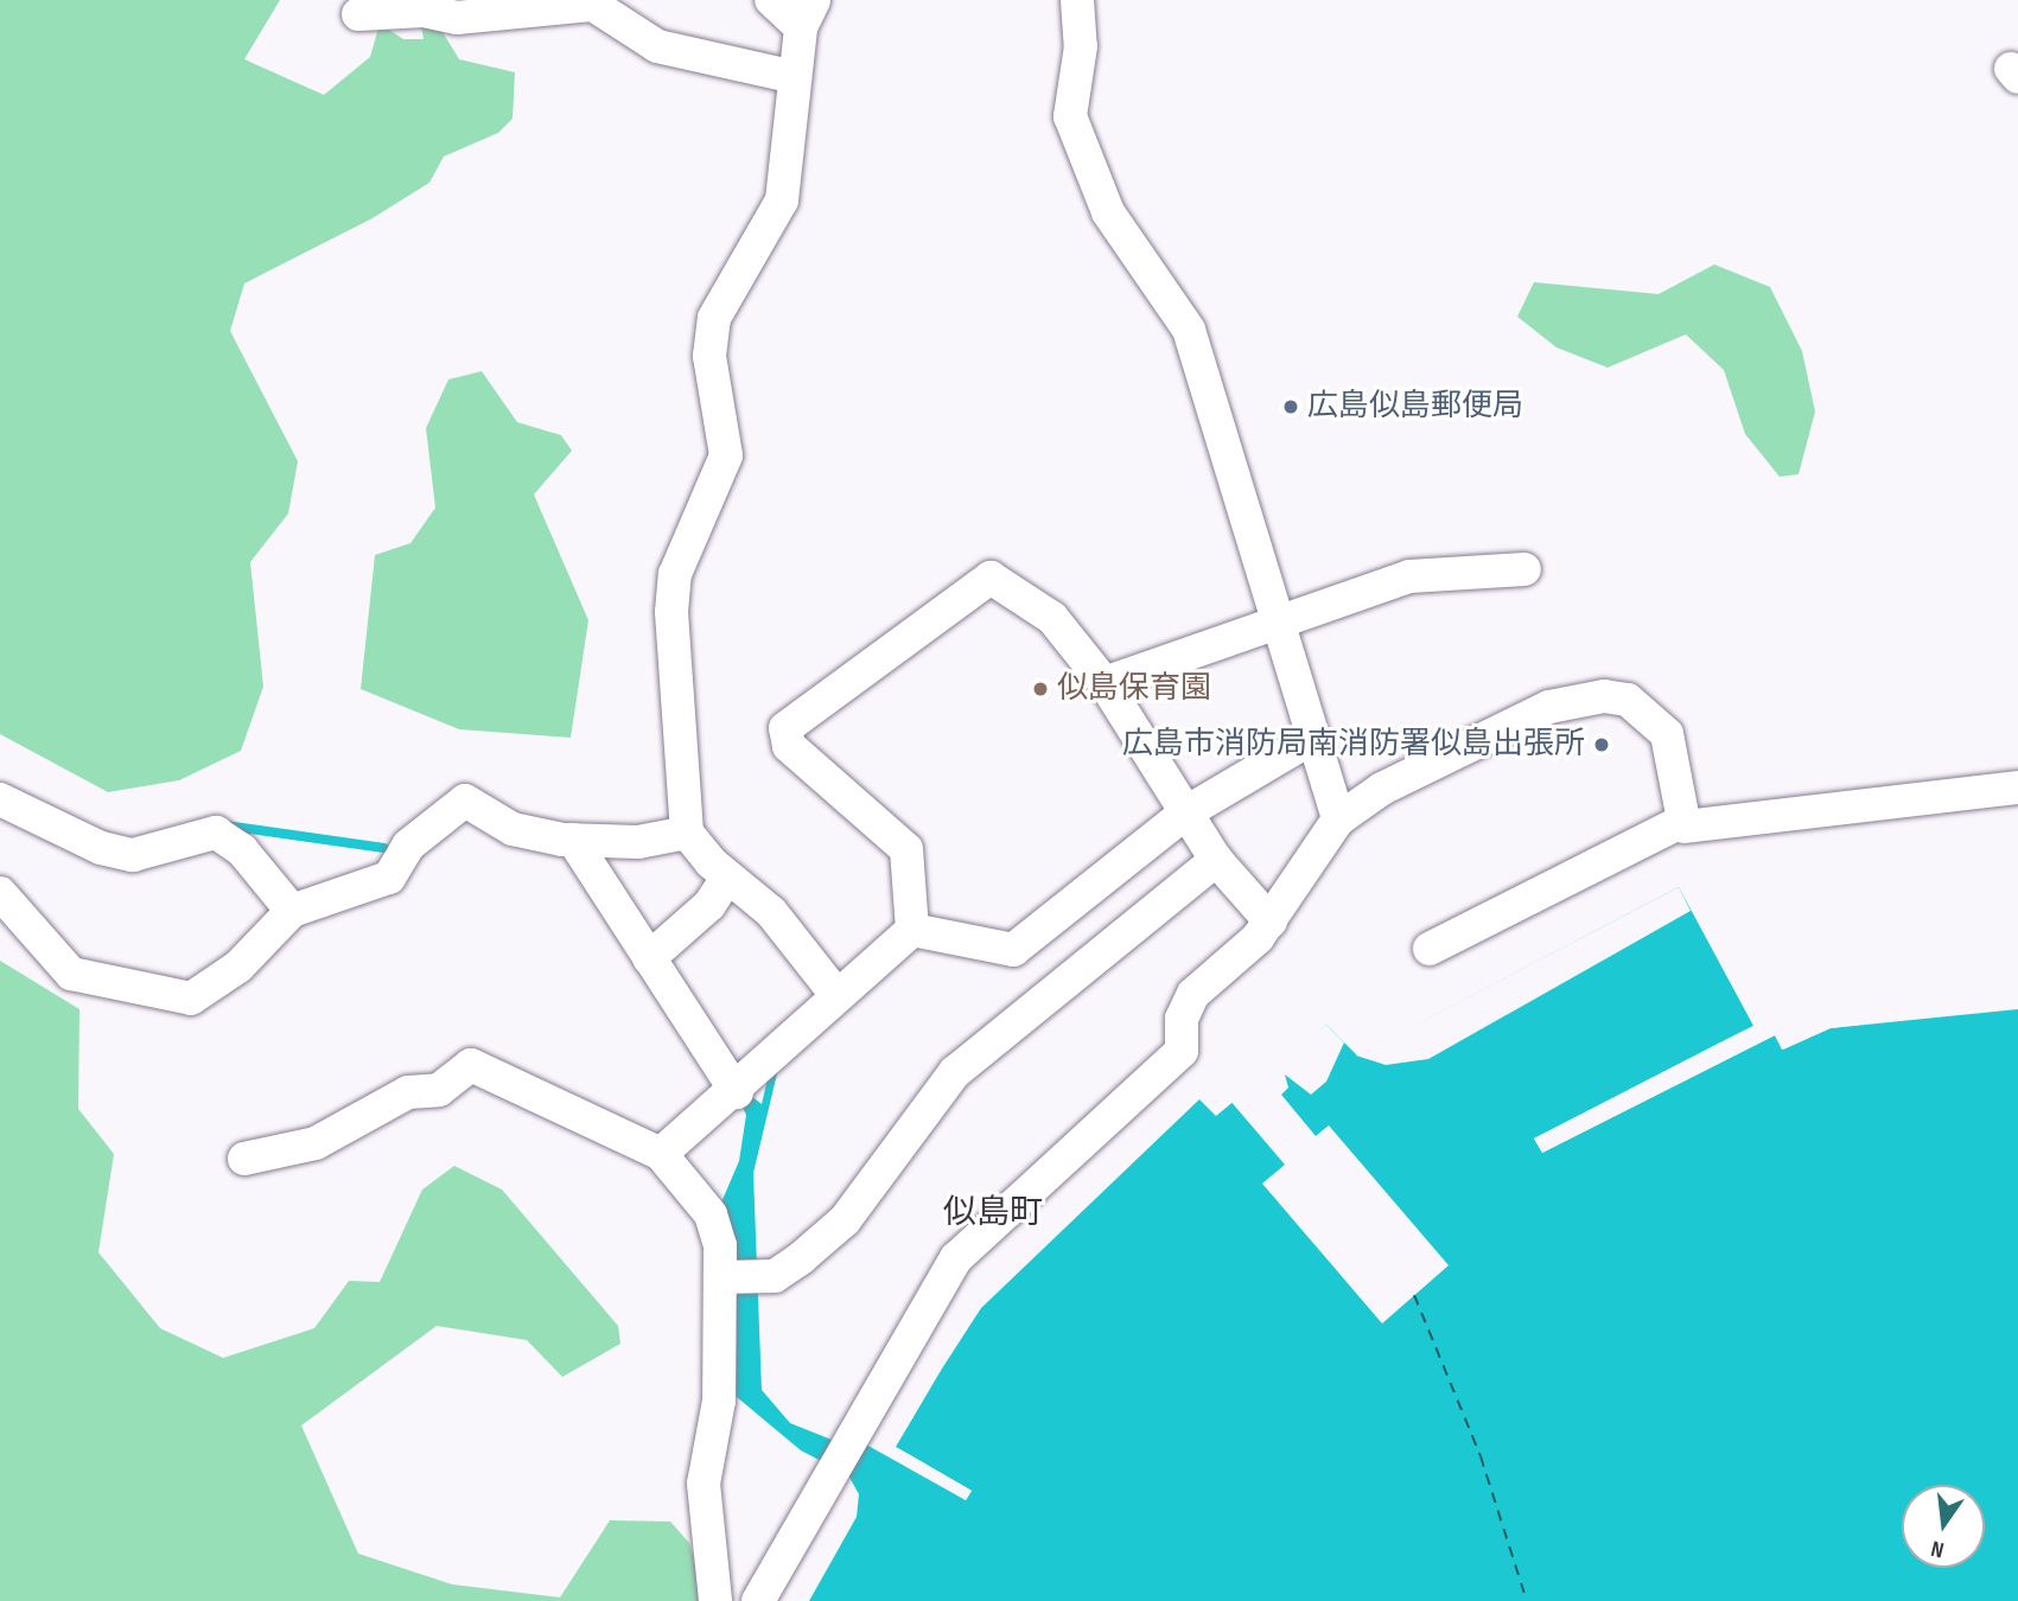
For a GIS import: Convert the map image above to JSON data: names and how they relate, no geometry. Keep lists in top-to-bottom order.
{
  "districts": ["似島町"],
  "places": ["広島似島郵便局", "似島保育園", "広島市消防局南消防署似島出張所"],
  "north": "bottom"
}
